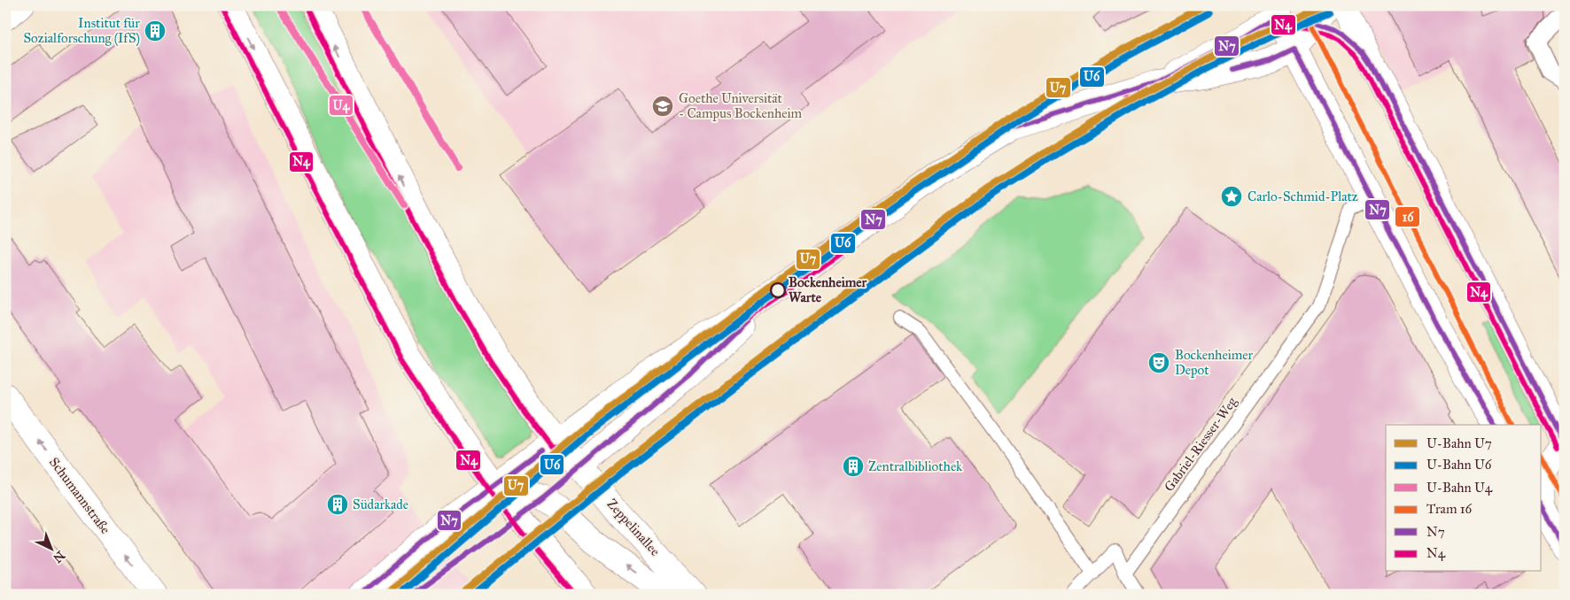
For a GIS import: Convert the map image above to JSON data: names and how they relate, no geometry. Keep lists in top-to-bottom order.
{
  "streets": {
    "street": ["Schumannstraße", "Zeppelinallee"],
    "lane": ["Gabriel-Riesser-Weg"]
  },
  "one_way": ["Schumannstraße"],
  "places": {
    "building": ["Institut für Sozialforschung (IfS)", "Zentralbibliothek", "Südarkade"],
    "school or university": ["Goethe Universität - Campus Bockenheim"],
    "place": ["Carlo-Schmid-Platz"],
    "other": ["Bockenheimer Warte"],
    "theatre": ["Bockenheimer Depot"]
  },
  "lines": [
    "metro line U7",
    "metro line U4",
    "tram line 16",
    "transit line N4",
    "metro line U6",
    "transit line N7"
  ],
  "legend": [
    "U-Bahn U7",
    "U-Bahn U6",
    "U-Bahn U4",
    "Tram 16",
    "N7",
    "N4"
  ],
  "north": "bottom right"
}
